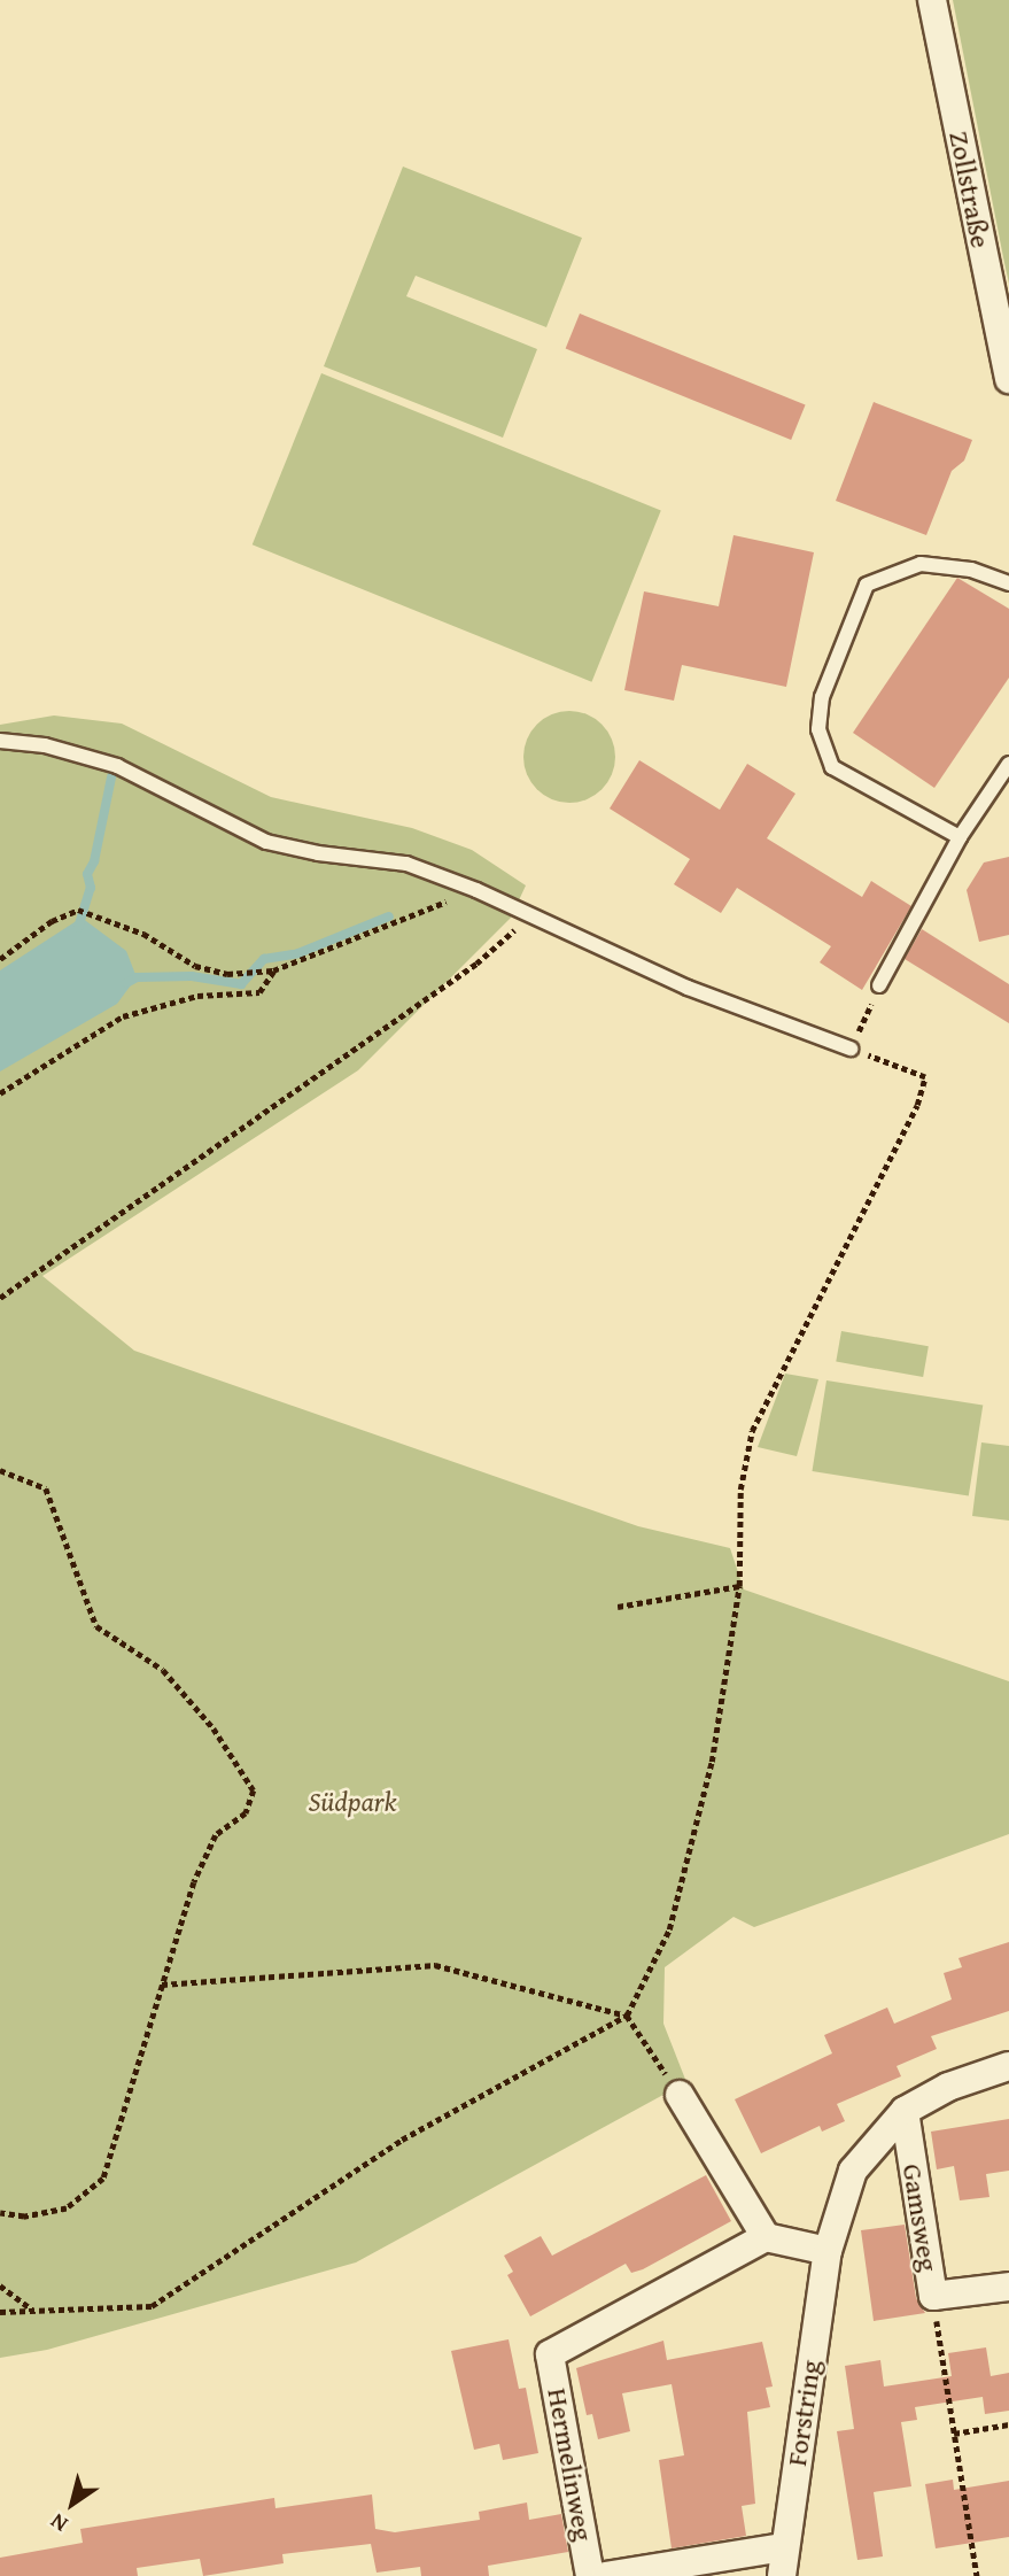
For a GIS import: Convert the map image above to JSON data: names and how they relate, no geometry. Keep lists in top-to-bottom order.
{
  "streets": {
    "street": [
      "Zollstraße",
      "Gamsweg",
      "Forstring",
      "Hermelinweg"
    ]
  },
  "crossings": [
    ["Gamsweg", "Forstring"],
    ["Forstring", "Hermelinweg"]
  ],
  "parks": ["Südpark"],
  "north": "bottom left"
}
